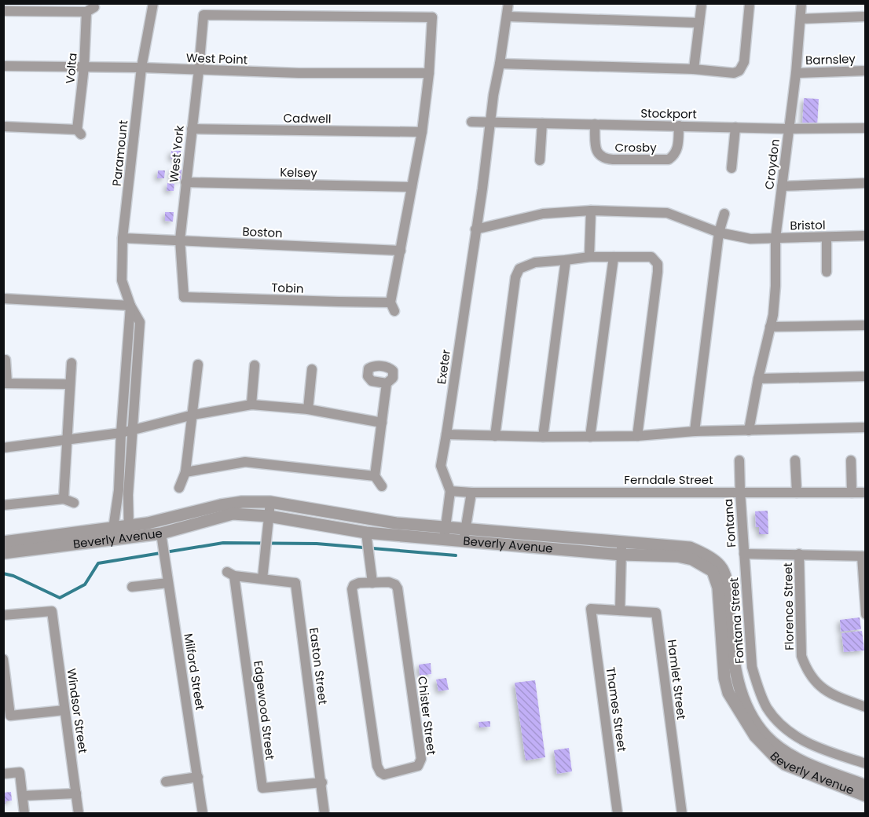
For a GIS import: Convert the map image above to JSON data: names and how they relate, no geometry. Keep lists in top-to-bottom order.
{
  "streets": {
    "street": [
      "West Point",
      "Barnsley",
      "Volta",
      "Stockport",
      "Cadwell",
      "Crosby",
      "Paramount",
      "West York",
      "Croydon",
      "Kelsey",
      "Bristol",
      "Boston",
      "Tobin",
      "Exeter",
      "Ferndale Street",
      "Fontana",
      "Beverly Avenue",
      "Florence Street",
      "Fontana Street",
      "Easton Street",
      "Milford Street",
      "Hamlet Street",
      "Thames Street",
      "Edgewood Street",
      "Windsor Street",
      "Chister Street"
    ]
  },
  "crossings": [
    ["West Point", "Volta"],
    ["West Point", "Paramount"],
    ["West Point", "West York"],
    ["Barnsley", "Croydon"],
    ["Stockport", "Crosby"],
    ["Stockport", "Croydon"],
    ["Stockport", "Exeter"],
    ["Cadwell", "West York"],
    ["Paramount", "Boston"],
    ["Paramount", "Beverly Avenue"],
    ["West York", "Kelsey"],
    ["West York", "Boston"],
    ["West York", "Tobin"],
    ["Croydon", "Bristol"],
    ["Bristol", "Exeter"],
    ["Boston", "Tobin"],
    ["Exeter", "Ferndale Street"],
    ["Ferndale Street", "Fontana"],
    ["Fontana", "Fontana Street"],
    ["Beverly Avenue", "Milford Street"],
    ["Easton Street", "Edgewood Street"],
    ["Hamlet Street", "Thames Street"]
  ]
}
